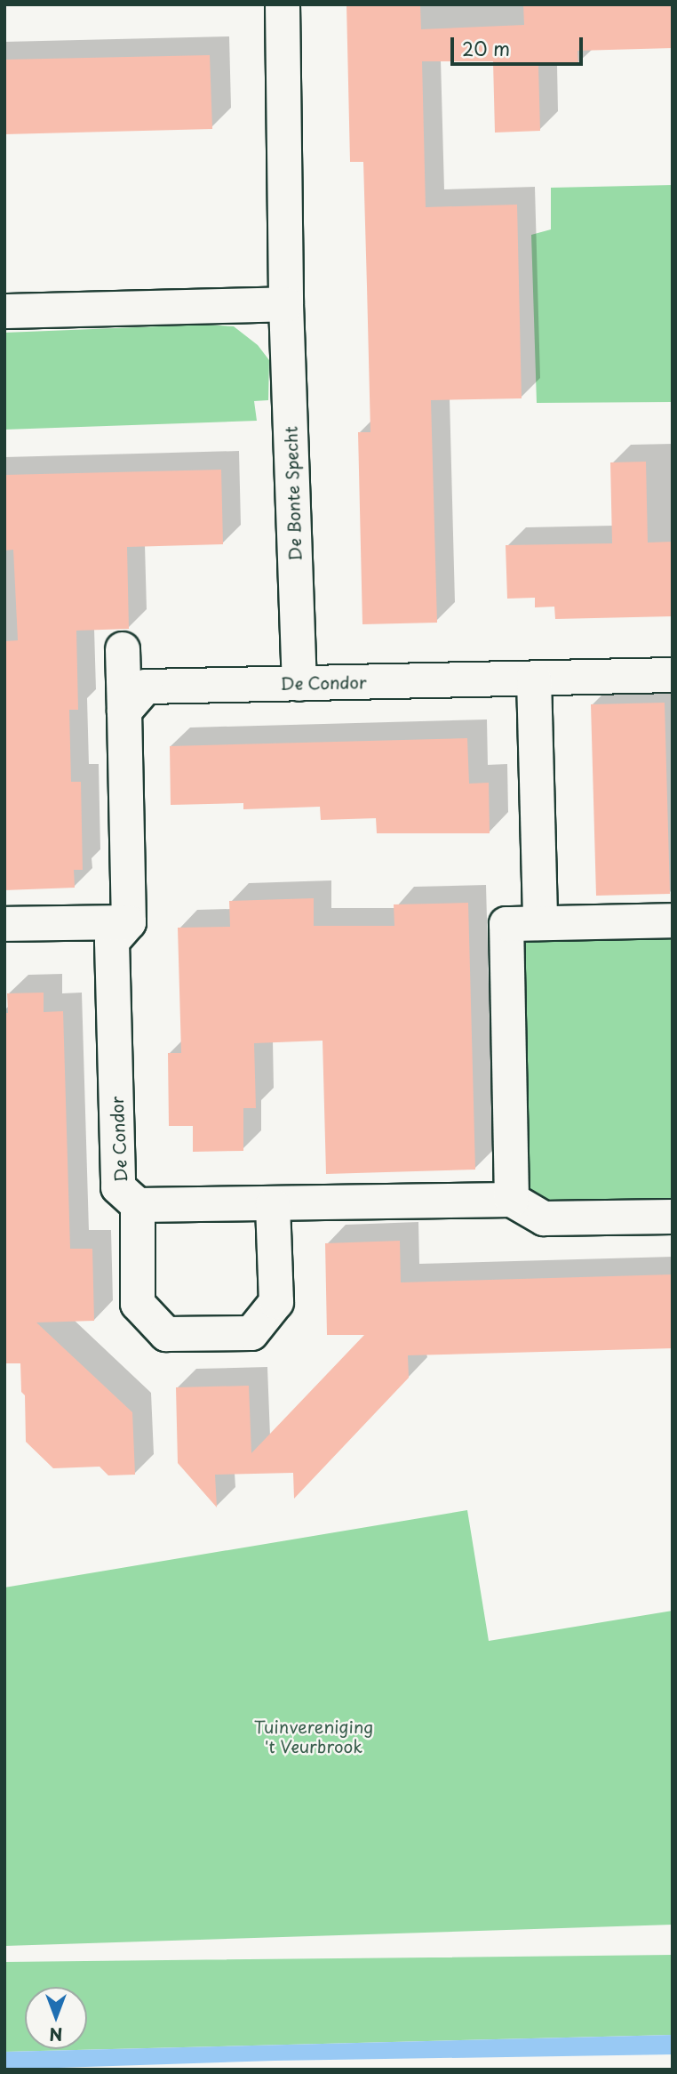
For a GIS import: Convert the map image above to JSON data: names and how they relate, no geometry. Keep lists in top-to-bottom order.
{
  "streets": {
    "street": ["De Bonte Specht", "De Condor"]
  },
  "crossings": [
    ["De Bonte Specht", "De Condor"]
  ],
  "parks": ["Tuinvereniging 't Veurbrook"],
  "scale_bar": "20 m",
  "north": "bottom"
}
